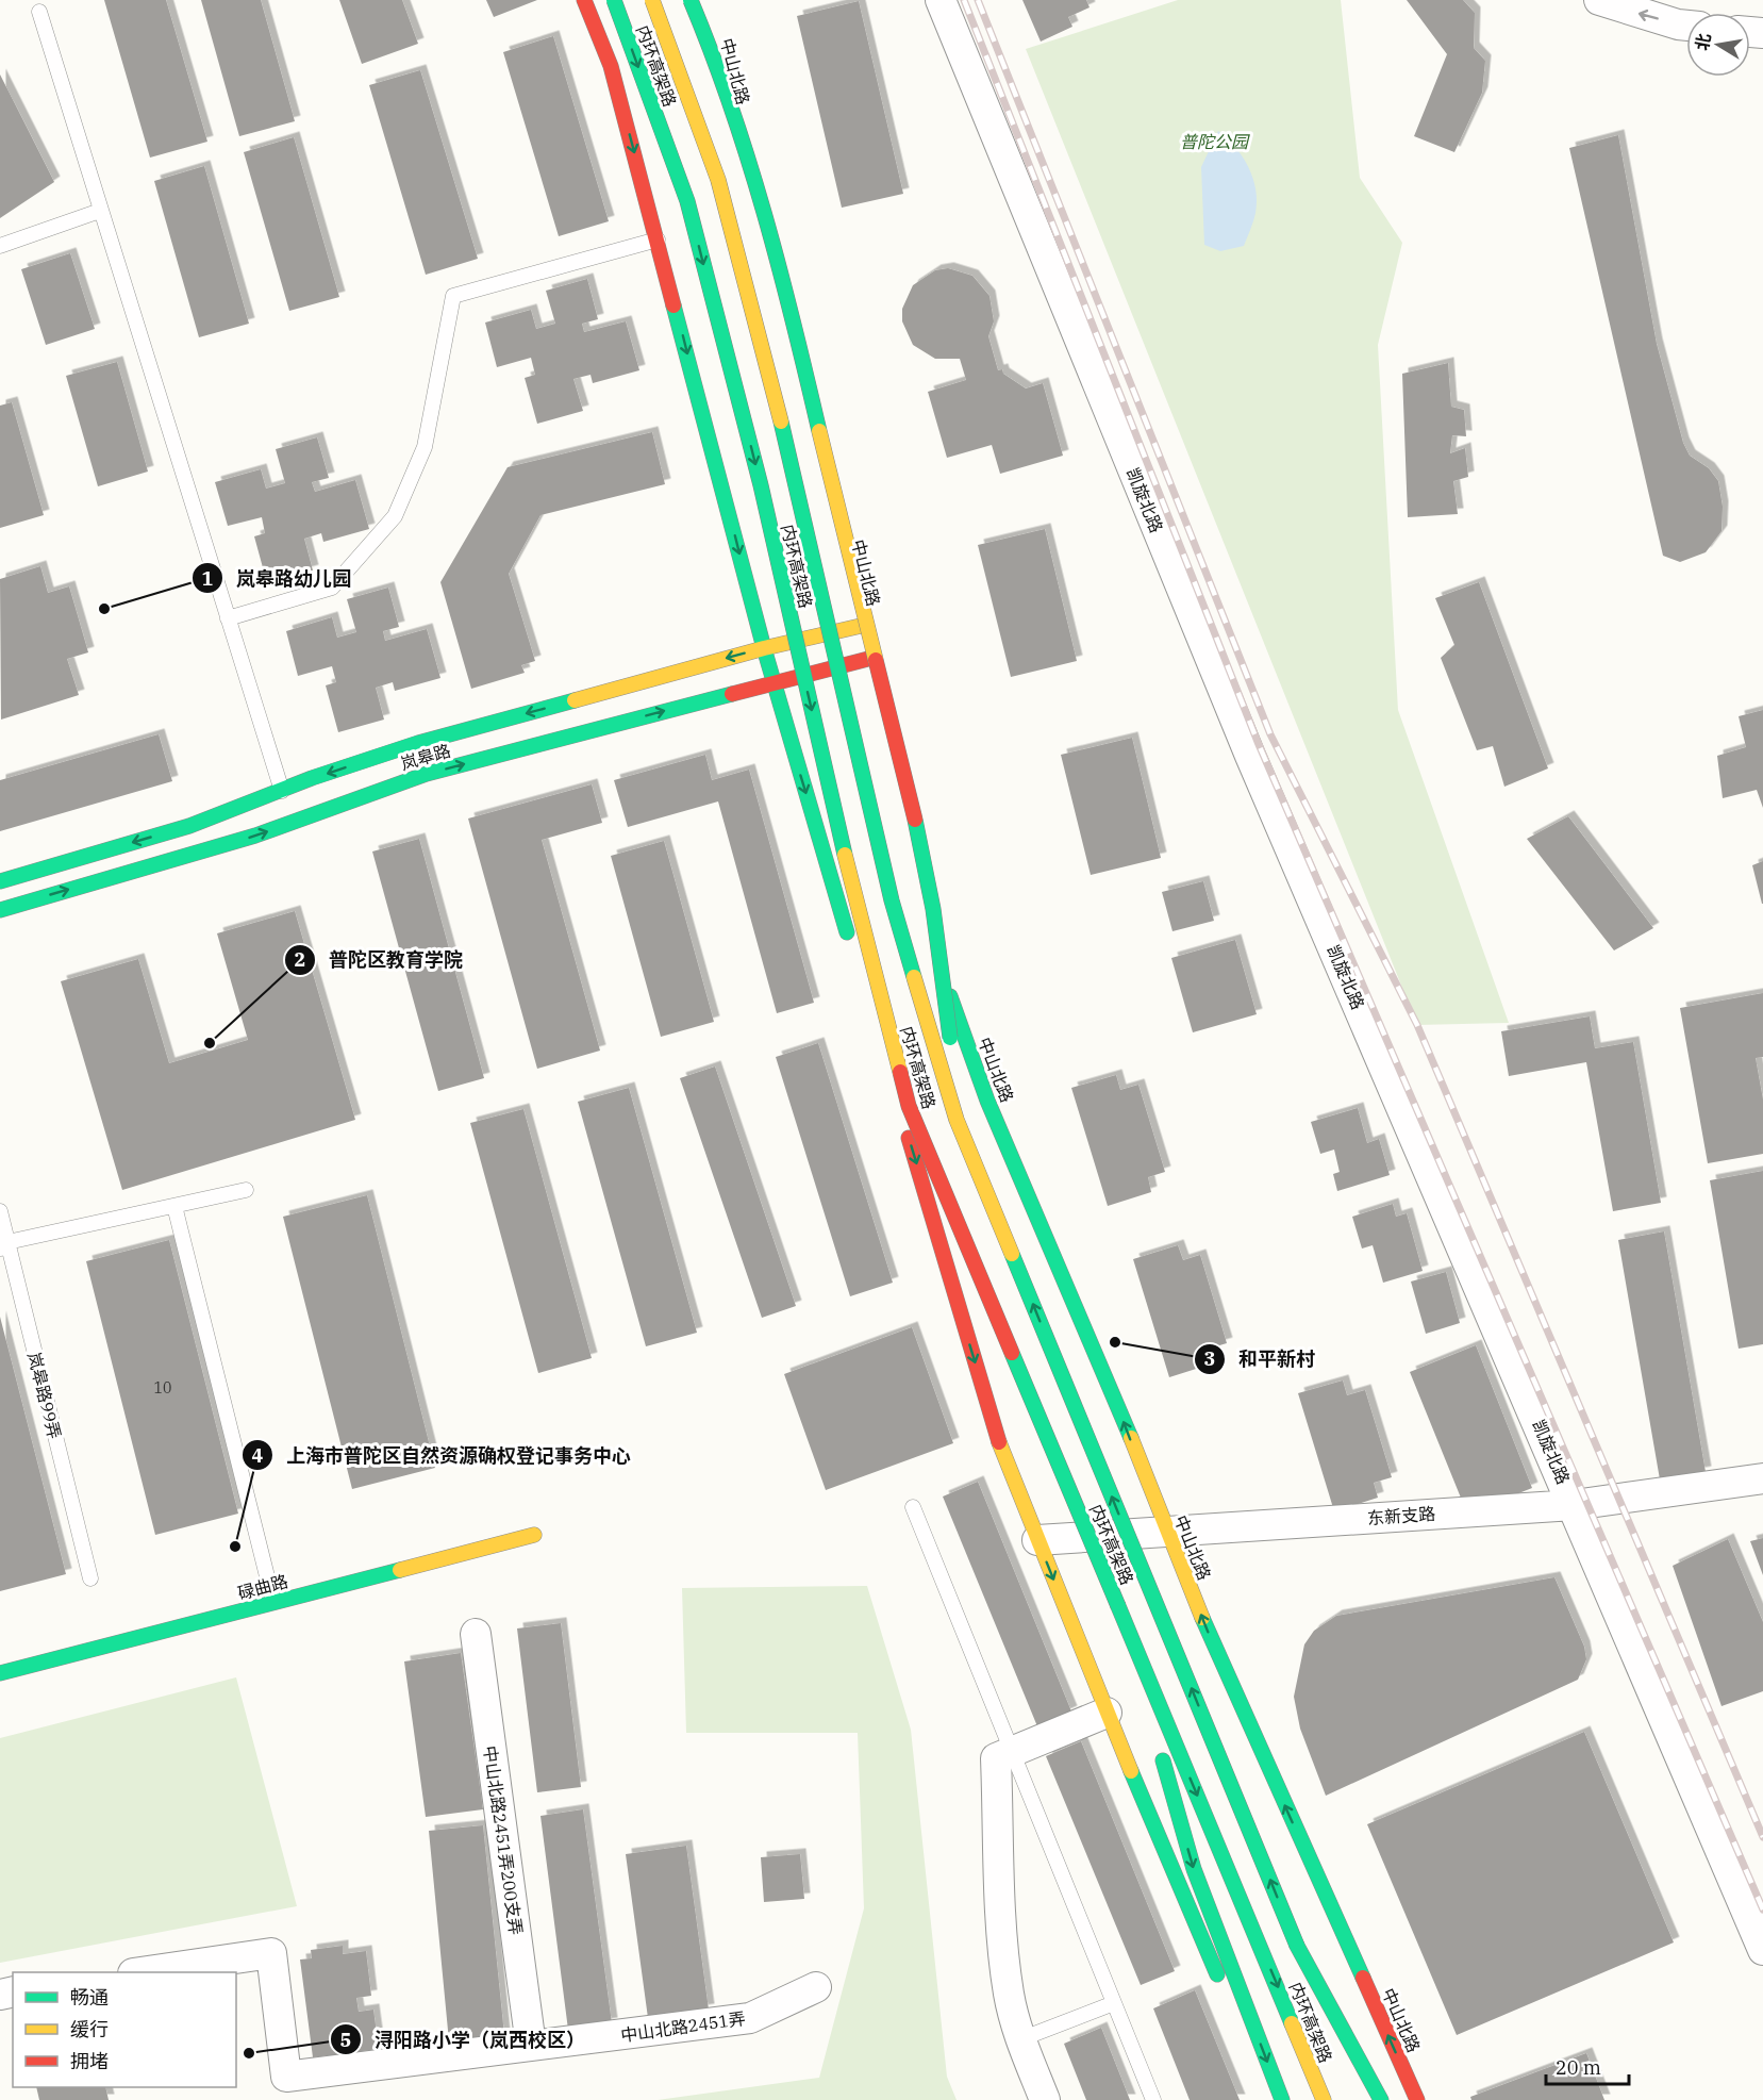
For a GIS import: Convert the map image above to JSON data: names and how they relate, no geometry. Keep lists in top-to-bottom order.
{
  "streets": {
    "main road": [
      "内环高架路",
      "中山北路",
      "岚皋路",
      "碌曲路"
    ],
    "street": [
      "凯旋北路",
      "东新支路",
      "中山北路2451弄200支弄",
      "中山北路2451弄"
    ],
    "lane": ["岚皋路99弄"]
  },
  "crossings": [
    ["中山北路", "岚皋路"],
    ["中山北路", "东新支路"],
    ["凯旋北路", "东新支路"],
    ["中山北路2451弄200支弄", "中山北路2451弄"]
  ],
  "parks": ["普陀公园"],
  "places": [
    "岚皋路幼儿园",
    "普陀区教育学院",
    "和平新村",
    "上海市普陀区自然资源确权登记事务中心",
    "浔阳路小学（岚西校区）"
  ],
  "house_numbers": ["10"],
  "legend": ["畅通", "缓行", "拥堵"],
  "scale_bar": "20 m",
  "north": "left"
}
